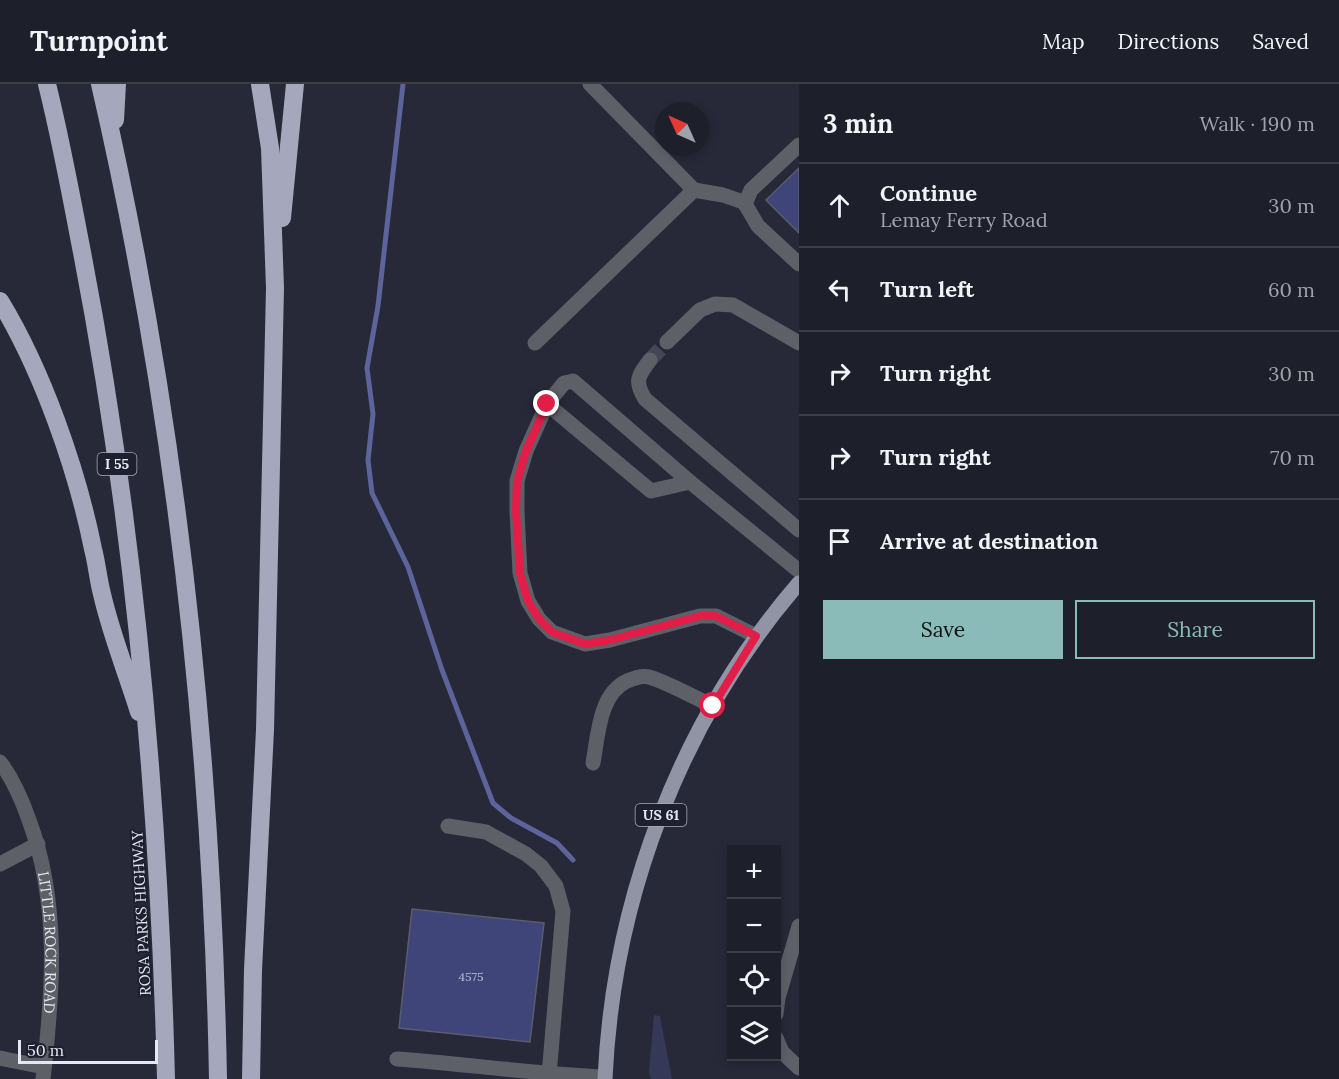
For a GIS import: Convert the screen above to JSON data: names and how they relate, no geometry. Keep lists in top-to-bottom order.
{
  "streets": {
    "highway": ["I 55", "ROSA PARKS HIGHWAY"],
    "main road": ["US 61"],
    "street": ["LITTLE ROCK ROAD"]
  },
  "crossings": [
    ["I 55", "ROSA PARKS HIGHWAY"]
  ],
  "house_numbers": ["4575"],
  "scale_bar": "50 m",
  "north": "top left",
  "page": {
    "header": "Turnpoint",
    "nav": ["Map", "Directions", "Saved"],
    "heading": ["3 min", "Walk · 190 m"],
    "list": [
      ["Continue", "Lemay Ferry Road", "30 m"],
      ["Turn left", "60 m"],
      ["Turn right", "30 m"],
      ["Turn right", "70 m"],
      "Arrive at destination"
    ],
    "buttons": ["Save", "Share"],
    "map_buttons": ["+", "−"],
    "scale": "50 m"
  }
}
